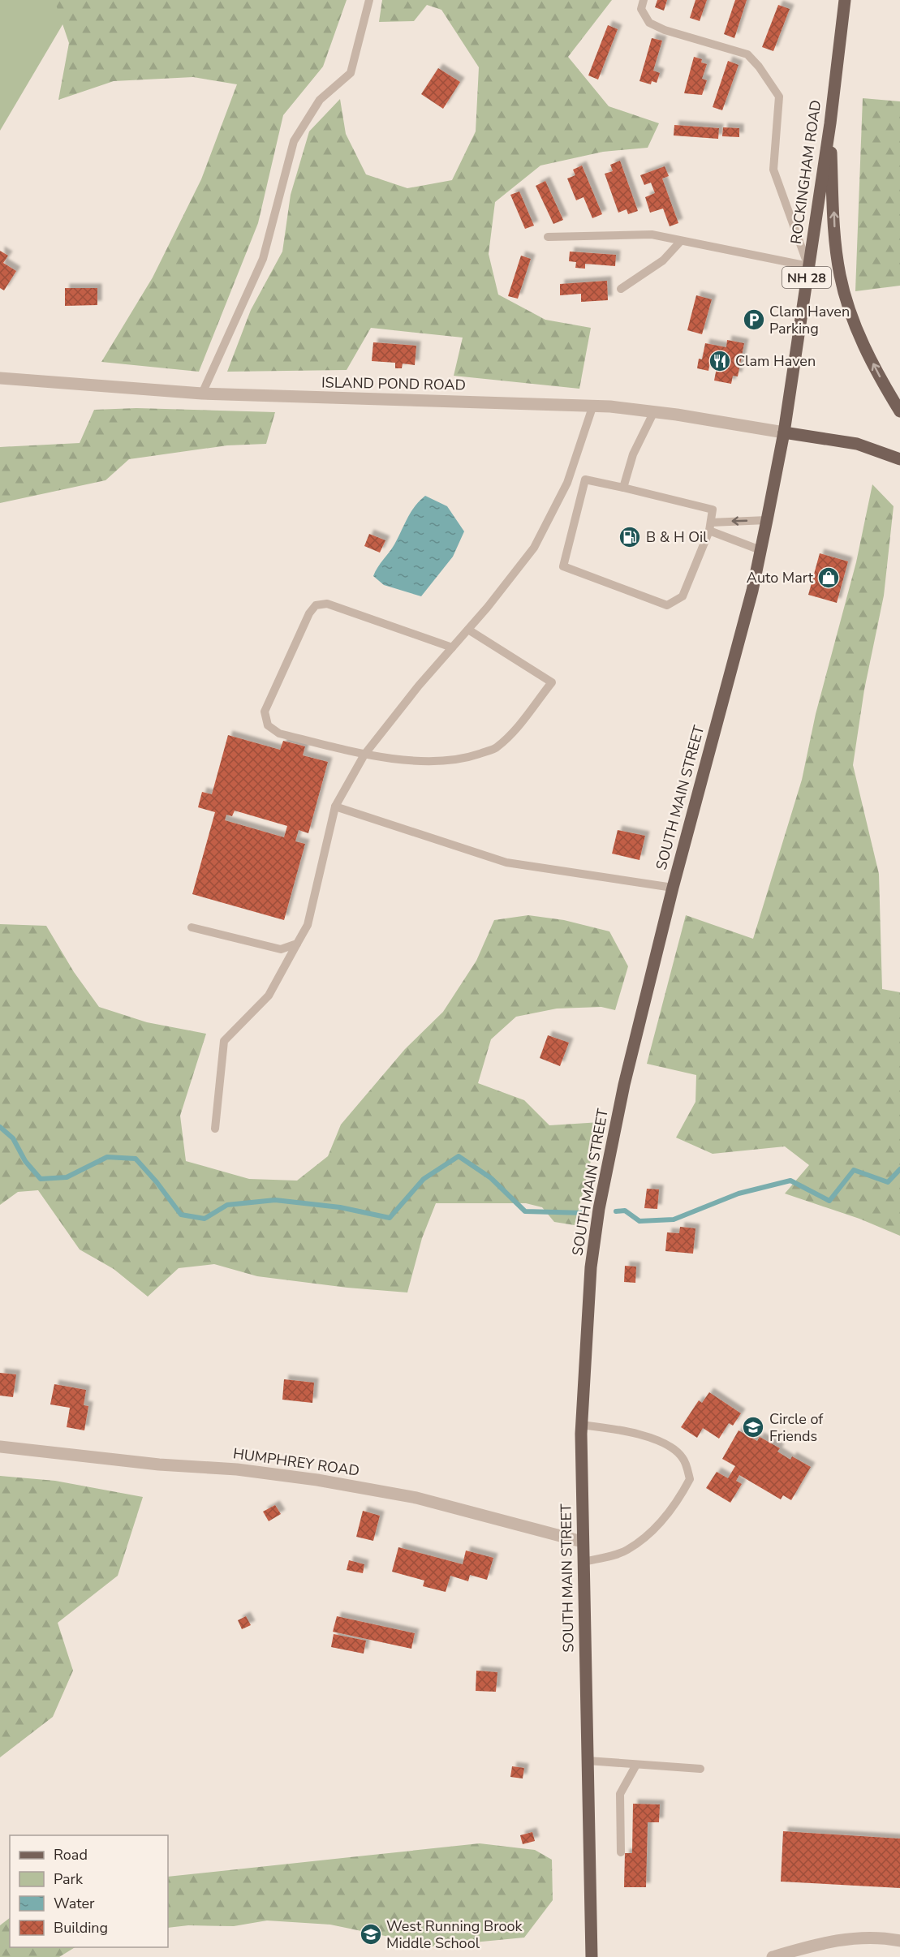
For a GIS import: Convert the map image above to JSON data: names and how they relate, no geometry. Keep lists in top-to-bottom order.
{
  "streets": {
    "main road": ["ROCKINGHAM ROAD", "NH 28", "SOUTH MAIN STREET"],
    "street": ["ISLAND POND ROAD", "HUMPHREY ROAD"]
  },
  "crossings": [
    ["ROCKINGHAM ROAD", "NH 28"],
    ["ROCKINGHAM ROAD", "ISLAND POND ROAD"],
    ["ROCKINGHAM ROAD", "SOUTH MAIN STREET"],
    ["ISLAND POND ROAD", "SOUTH MAIN STREET"],
    ["SOUTH MAIN STREET", "HUMPHREY ROAD"]
  ],
  "places": {
    "parking": ["Clam Haven Parking"],
    "restaurant": ["Clam Haven"],
    "fuel station": ["B & H Oil"],
    "shop": ["Auto Mart"],
    "school or university": ["Circle of Friends", "West Running Brook Middle School"]
  },
  "legend": [
    "Road",
    "Park",
    "Water",
    "Building"
  ]
}
